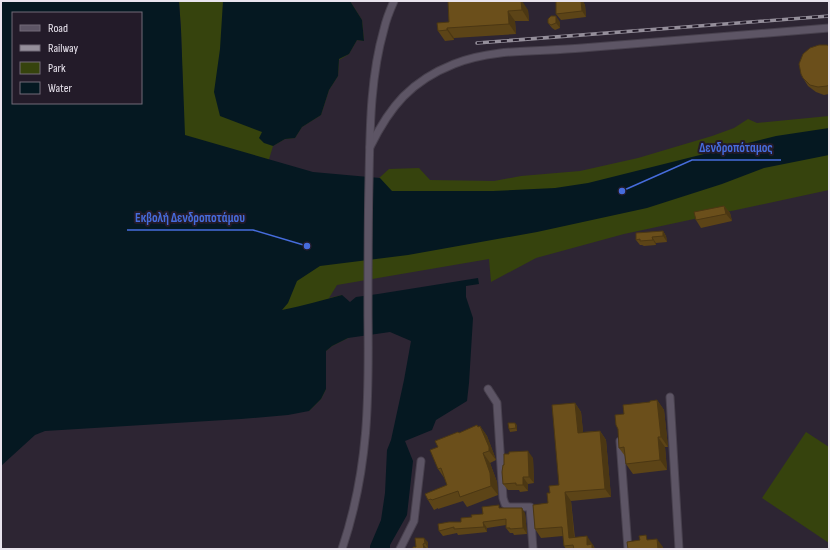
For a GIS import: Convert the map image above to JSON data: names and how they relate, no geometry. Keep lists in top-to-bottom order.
{
  "places": ["Δενδροπόταμος", "Εκβολή Δενδροποτάμου"],
  "legend": [
    "Road",
    "Railway",
    "Park",
    "Water"
  ]
}
